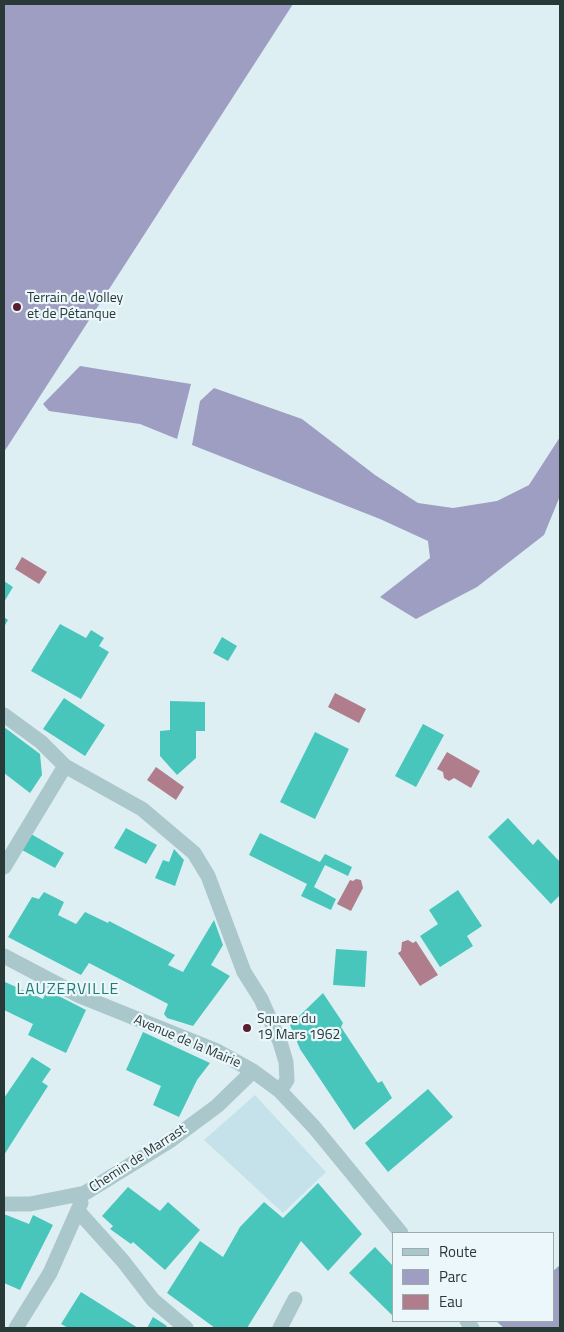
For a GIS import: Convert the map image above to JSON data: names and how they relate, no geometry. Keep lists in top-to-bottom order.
{
  "streets": {
    "street": ["Avenue de la Mairie", "Chemin de Marrast"]
  },
  "crossings": [
    ["Avenue de la Mairie", "Chemin de Marrast"]
  ],
  "districts": ["LAUZERVILLE"],
  "places": ["Terrain de Volley et de Pétanque", "Square du 19 Mars 1962"],
  "legend": ["Route", "Parc", "Eau"]
}
